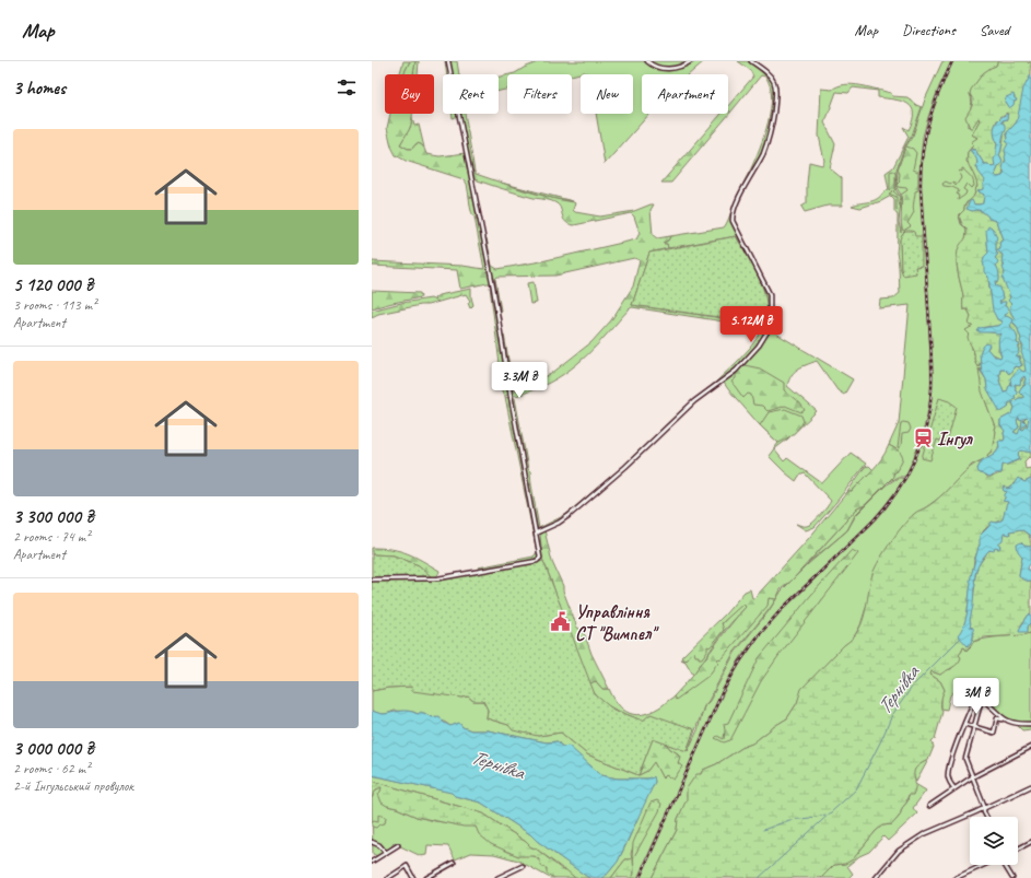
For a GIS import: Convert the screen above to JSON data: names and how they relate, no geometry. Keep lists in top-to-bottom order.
{
  "water": ["Тернівка"],
  "places": {
    "station": ["Інгул"],
    "public building": ["Управління СТ \"Вимпел\""]
  },
  "page": {
    "header": "Map",
    "nav": ["Map", "Directions", "Saved"],
    "heading": "3 homes",
    "chip": [
      "Buy",
      "Rent",
      "Filters",
      "New",
      "Apartment"
    ],
    "list": [
      {
        "name": "5 120 000 ₴",
        "note": "3 rooms · 113 m² · Apartment"
      },
      {
        "name": "3 300 000 ₴",
        "note": "2 rooms · 74 m² · Apartment"
      },
      {
        "name": "3 000 000 ₴",
        "note": "2 rooms · 62 m² · 2-й Інгульський провулок"
      }
    ],
    "price": ["5.12M ₴", "3.3M ₴", "3M ₴"]
  }
}
